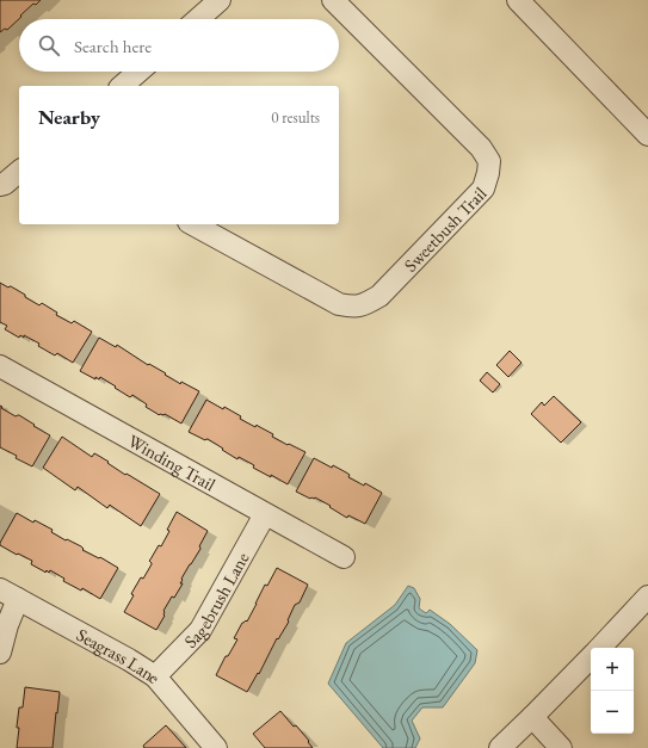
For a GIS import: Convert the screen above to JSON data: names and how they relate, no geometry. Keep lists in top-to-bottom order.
{
  "streets": {
    "street": [
      "Sweetbush Trail",
      "Winding Trail",
      "Sagebrush Lane",
      "Seagrass Lane"
    ]
  },
  "crossings": [
    ["Winding Trail", "Sagebrush Lane"],
    ["Sagebrush Lane", "Seagrass Lane"]
  ],
  "page": {
    "search": "Search here",
    "heading": ["Nearby", "0 results"],
    "map_buttons": ["+", "−"]
  }
}
